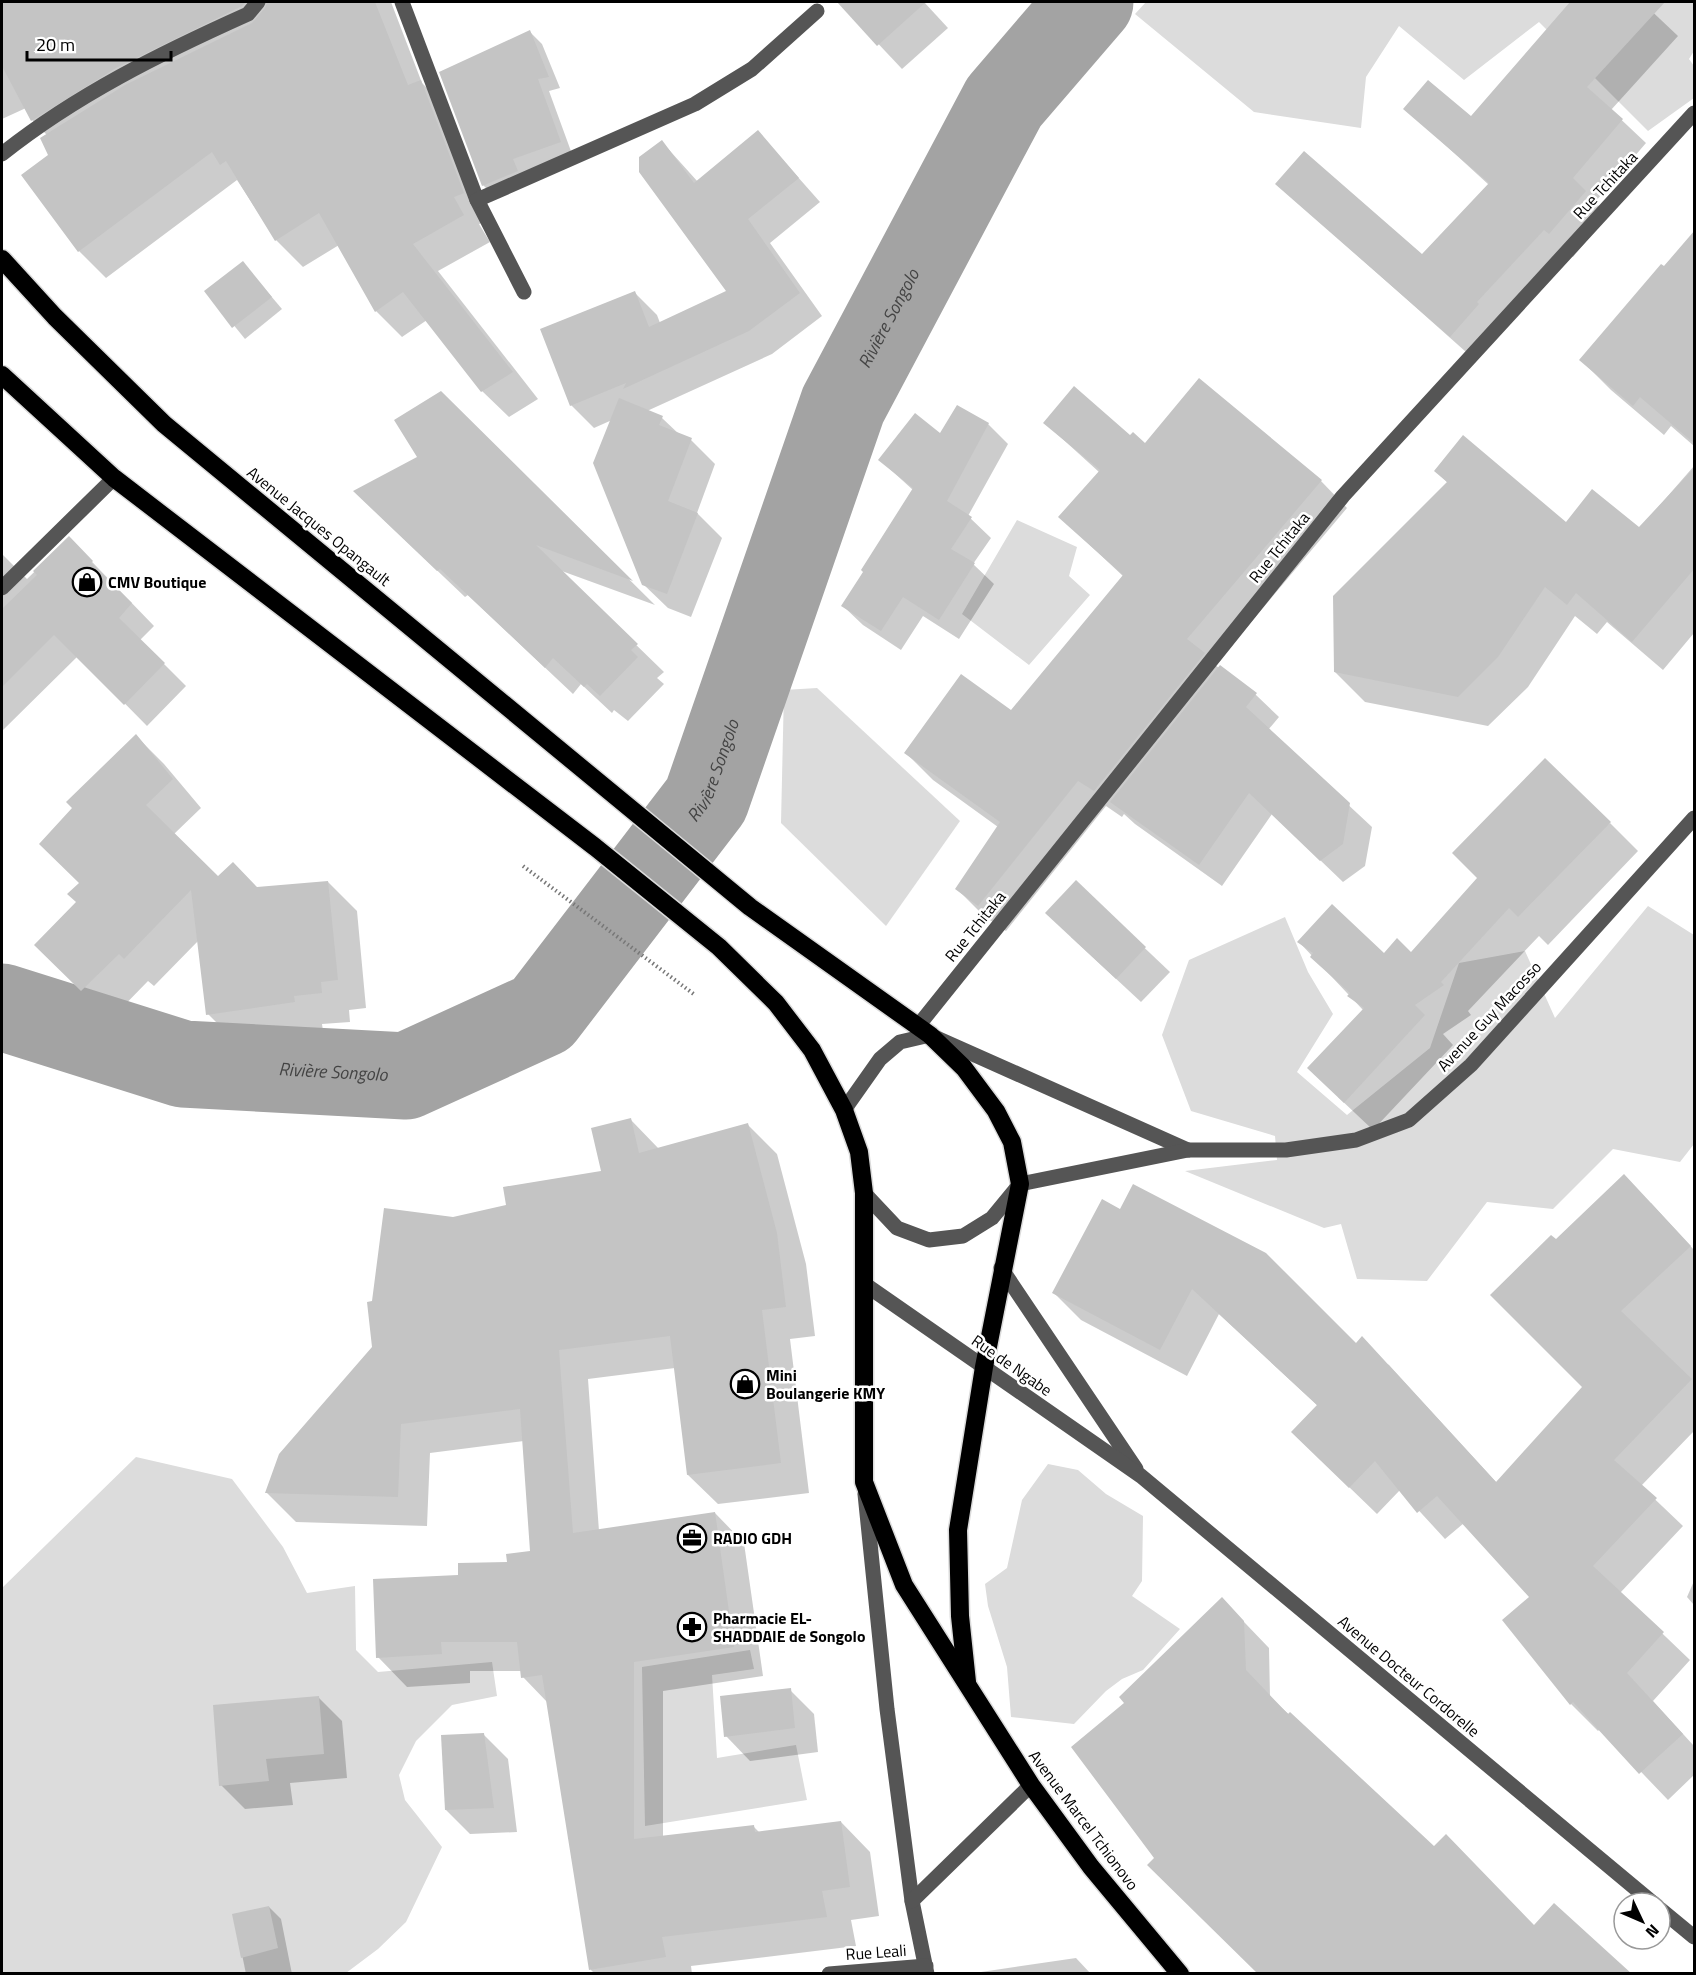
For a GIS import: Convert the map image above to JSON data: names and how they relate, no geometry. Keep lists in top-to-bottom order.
{
  "streets": {
    "highway": ["Avenue Jacques Opangault", "Avenue Marcel Tchionovo"],
    "street": [
      "Rue Tchitaka",
      "Avenue Guy Macosso",
      "Rue de Ngabe",
      "Avenue Docteur Cordorelle",
      "Rue Leali"
    ]
  },
  "crossings": [
    ["Rue Tchitaka", "Avenue Jacques Opangault"],
    ["Rue de Ngabe", "Avenue Docteur Cordorelle"]
  ],
  "water": ["Rivière Songolo"],
  "places": {
    "shop": ["CMV Boutique", "Mini Boulangerie KMY"],
    "office": ["RADIO GDH"],
    "pharmacy": ["Pharmacie EL- SHADDAIE de Songolo"]
  },
  "scale_bar": "20 m",
  "north": "bottom right"
}
